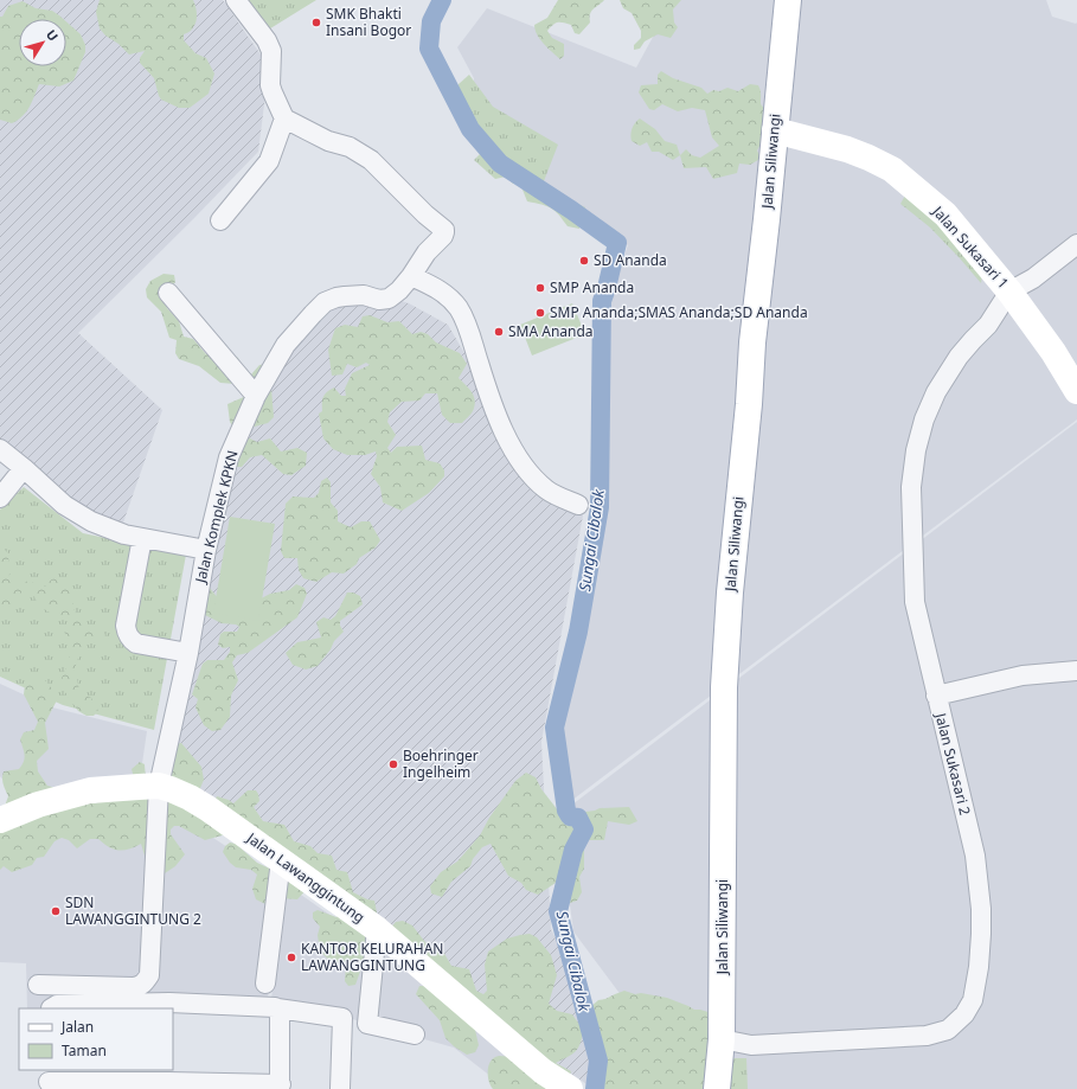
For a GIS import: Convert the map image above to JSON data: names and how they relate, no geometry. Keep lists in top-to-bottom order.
{
  "streets": {
    "main road": ["Jalan Siliwangi", "Jalan Sukasari 1", "Jalan Lawanggintung"],
    "street": ["Jalan Komplek KPKN", "Jalan Sukasari 2"]
  },
  "crossings": [
    ["Jalan Siliwangi", "Jalan Sukasari 1"],
    ["Jalan Siliwangi", "Jalan Sukasari 2"],
    ["Jalan Sukasari 1", "Jalan Sukasari 2"],
    ["Jalan Komplek KPKN", "Jalan Lawanggintung"]
  ],
  "water": ["Sungai Cibalok"],
  "places": [
    "SMK Bhakti Insani Bogor",
    "SD Ananda",
    "SMP Ananda",
    "SMP Ananda;SMAS Ananda;SD Ananda",
    "SMA Ananda",
    "Boehringer Ingelheim",
    "SDN LAWANGGINTUNG 2",
    "KANTOR KELURAHAN LAWANGGINTUNG"
  ],
  "legend": ["Jalan", "Taman"],
  "north": "top right"
}
